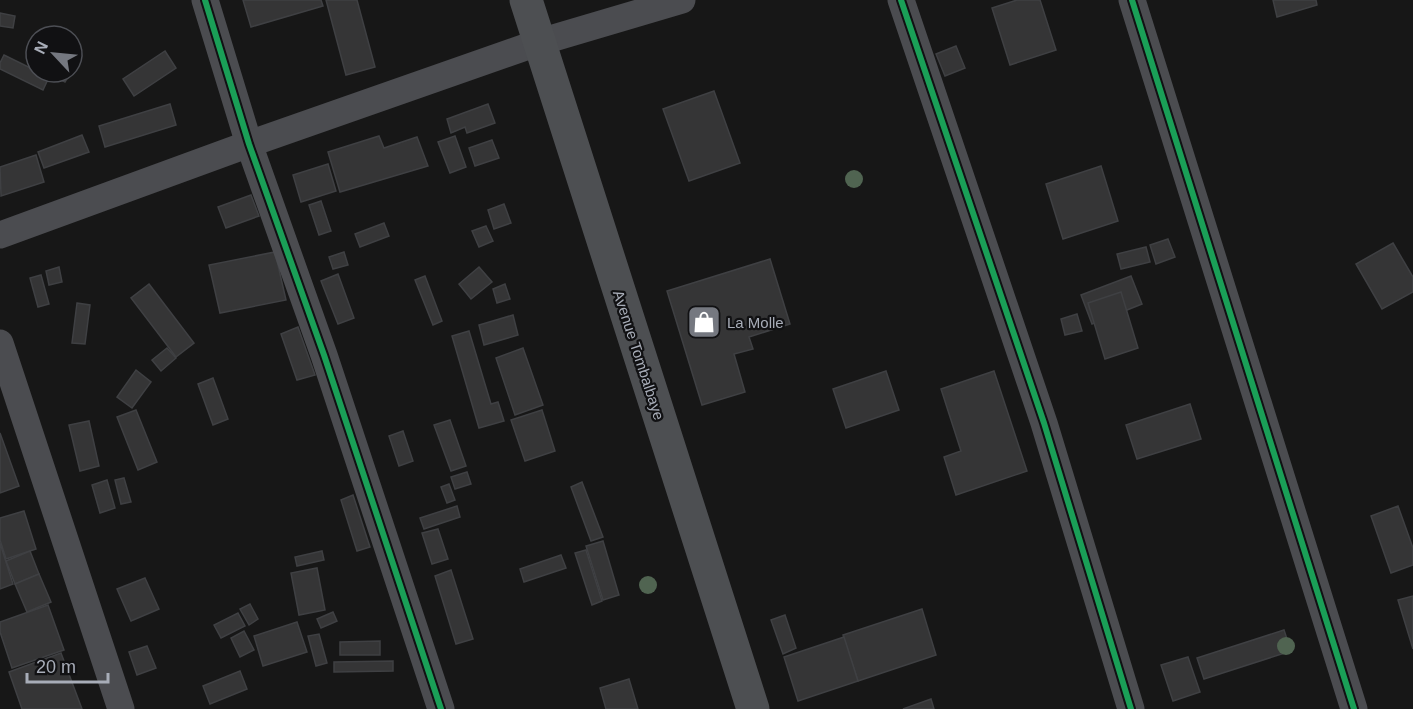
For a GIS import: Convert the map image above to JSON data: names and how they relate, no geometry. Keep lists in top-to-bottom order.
{
  "streets": {
    "main road": ["Avenue Tombalbaye"]
  },
  "places": {
    "shop": ["La Molle"]
  },
  "scale_bar": "20 m",
  "north": "top left"
}
